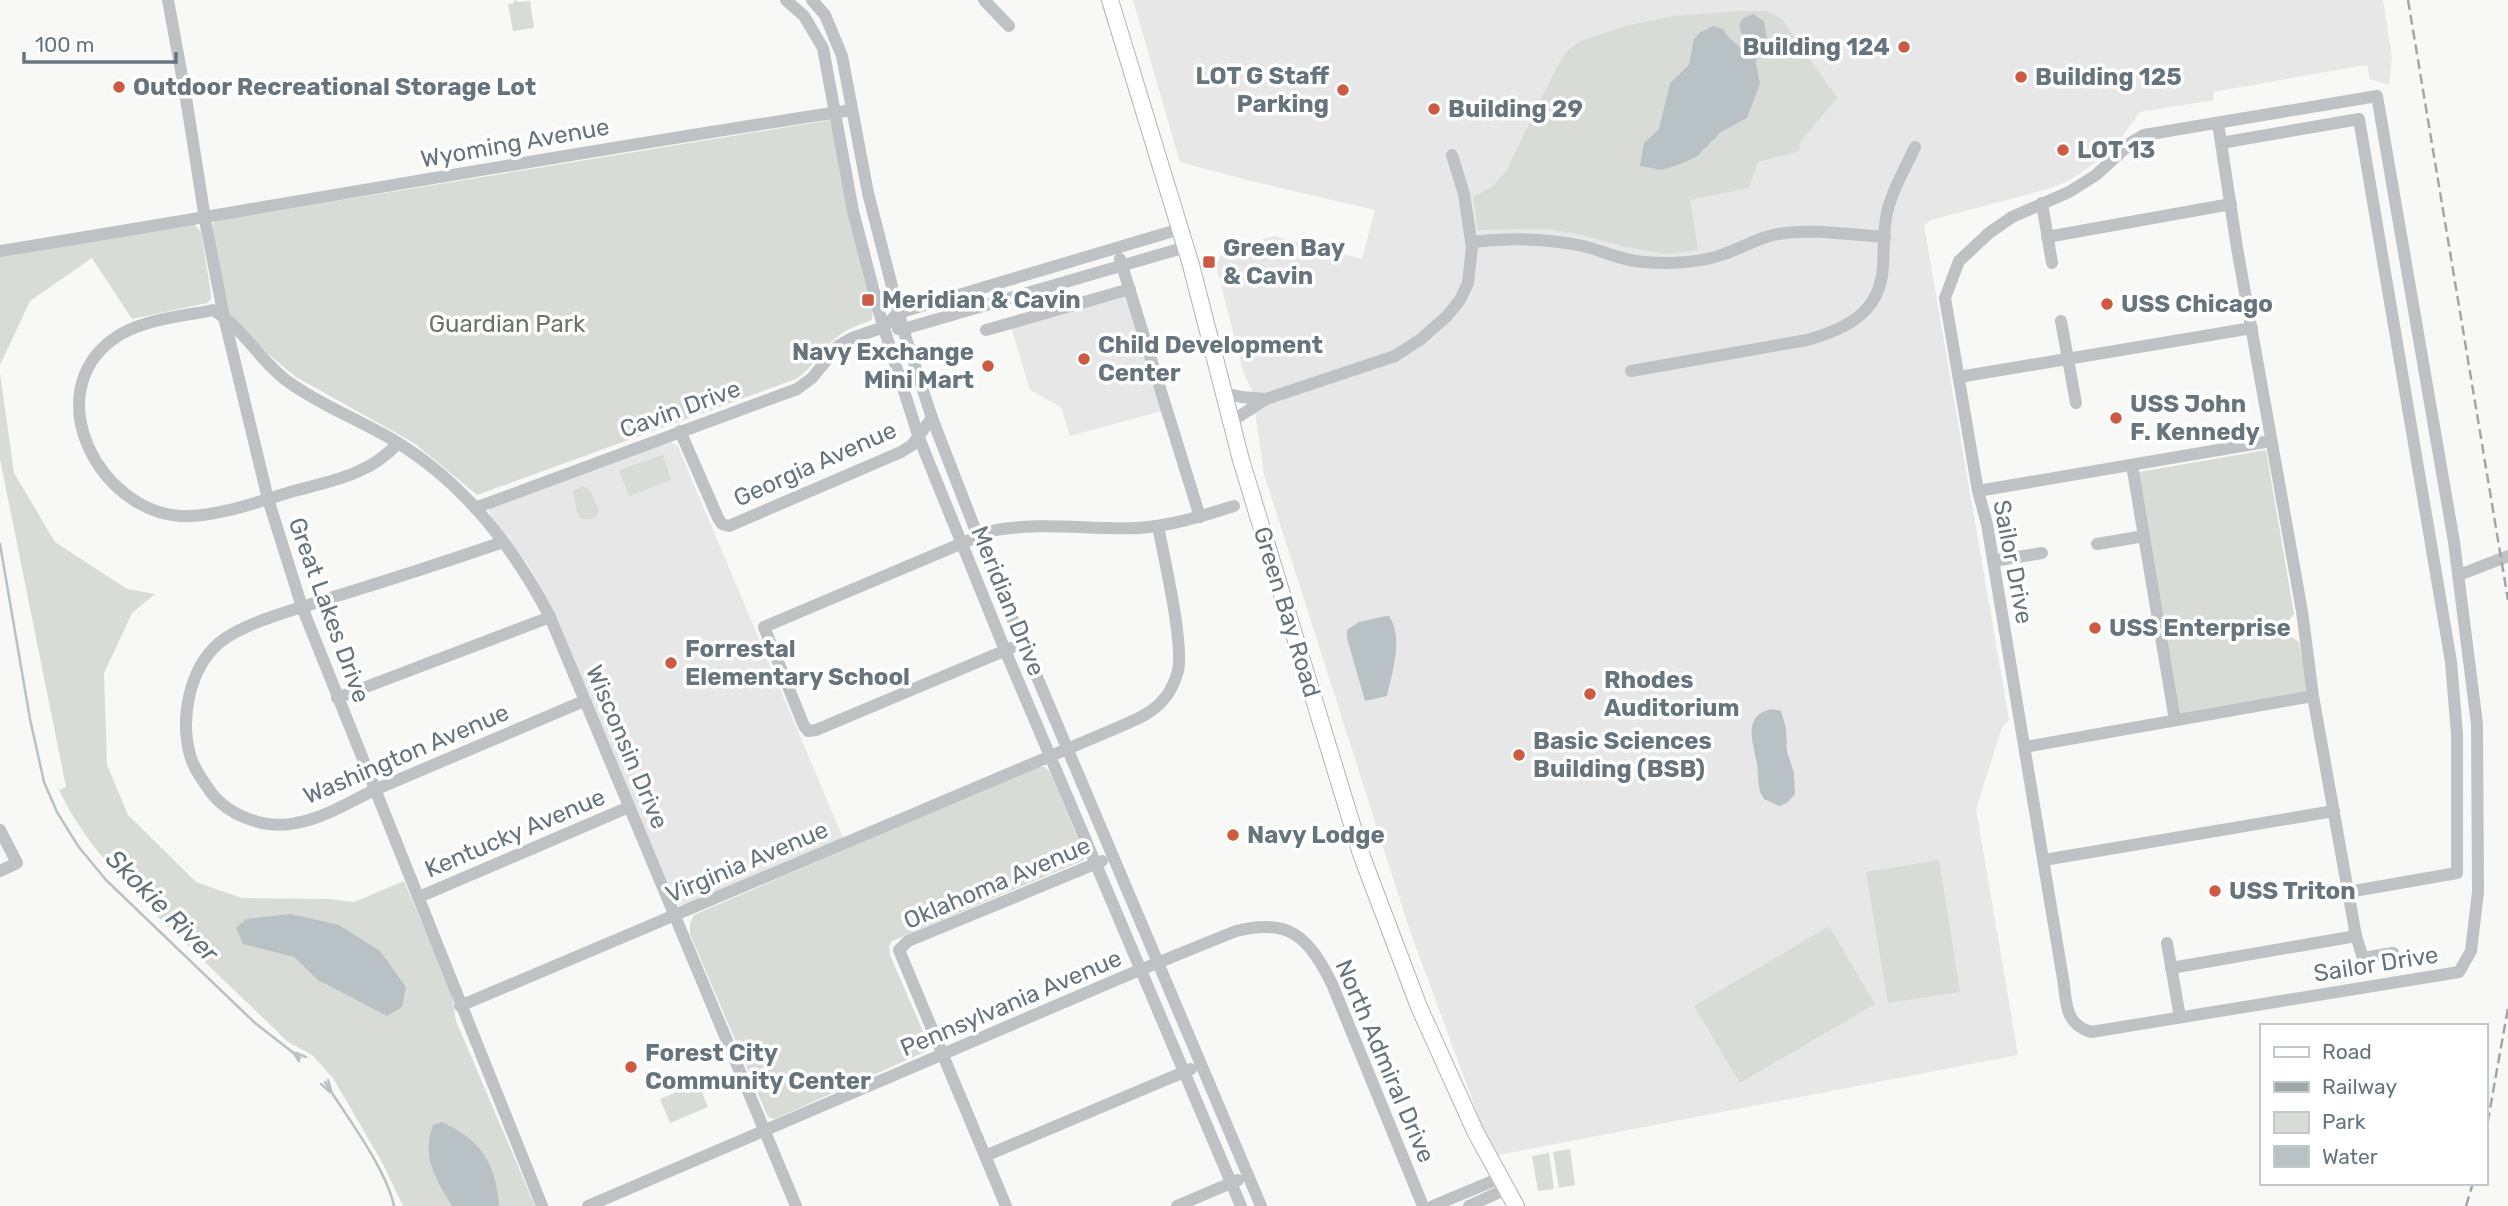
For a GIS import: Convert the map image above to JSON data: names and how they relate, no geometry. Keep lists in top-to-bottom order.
{
  "streets": {
    "main road": ["Green Bay Road"],
    "street": [
      "Wyoming Avenue",
      "Cavin Drive",
      "Georgia Avenue",
      "Sailor Drive",
      "Meridian Drive",
      "Great Lakes Drive",
      "Wisconsin Drive",
      "Washington Avenue",
      "Kentucky Avenue",
      "Virginia Avenue",
      "Oklahoma Avenue",
      "Pennsylvania Avenue",
      "North Admiral Drive"
    ]
  },
  "crossings": [
    ["Wyoming Avenue", "Meridian Drive"],
    ["Wyoming Avenue", "Great Lakes Drive"],
    ["Cavin Drive", "Georgia Avenue"],
    ["Cavin Drive", "Meridian Drive"],
    ["Cavin Drive", "Green Bay Road"],
    ["Cavin Drive", "Wisconsin Drive"],
    ["Georgia Avenue", "Meridian Drive"],
    ["Meridian Drive", "Virginia Avenue"],
    ["Meridian Drive", "Oklahoma Avenue"],
    ["Meridian Drive", "Pennsylvania Avenue"],
    ["Meridian Drive", "North Admiral Drive"],
    ["Great Lakes Drive", "Wisconsin Drive"],
    ["Great Lakes Drive", "Washington Avenue"],
    ["Great Lakes Drive", "Kentucky Avenue"],
    ["Great Lakes Drive", "Virginia Avenue"],
    ["Wisconsin Drive", "Washington Avenue"],
    ["Wisconsin Drive", "Kentucky Avenue"],
    ["Wisconsin Drive", "Virginia Avenue"],
    ["Wisconsin Drive", "Pennsylvania Avenue"],
    ["Oklahoma Avenue", "Pennsylvania Avenue"],
    ["Pennsylvania Avenue", "North Admiral Drive"]
  ],
  "water": ["Skokie River"],
  "parks": ["Guardian Park"],
  "places": {
    "other": [
      "Building 124",
      "Building 125",
      "Outdoor Recreational Storage Lot",
      "LOT G Staff Parking",
      "Building 29",
      "LOT 13",
      "USS Chicago",
      "Child Development Center",
      "Navy Exchange Mini Mart",
      "USS John F. Kennedy",
      "USS Enterprise",
      "Forrestal Elementary School",
      "Rhodes Auditorium",
      "Basic Sciences Building (BSB)",
      "Navy Lodge",
      "USS Triton",
      "Forest City Community Center"
    ],
    "transit": ["Green Bay & Cavin", "Meridian & Cavin"]
  },
  "legend": [
    "Road",
    "Railway",
    "Park",
    "Water"
  ],
  "scale_bar": "100 m"
}
